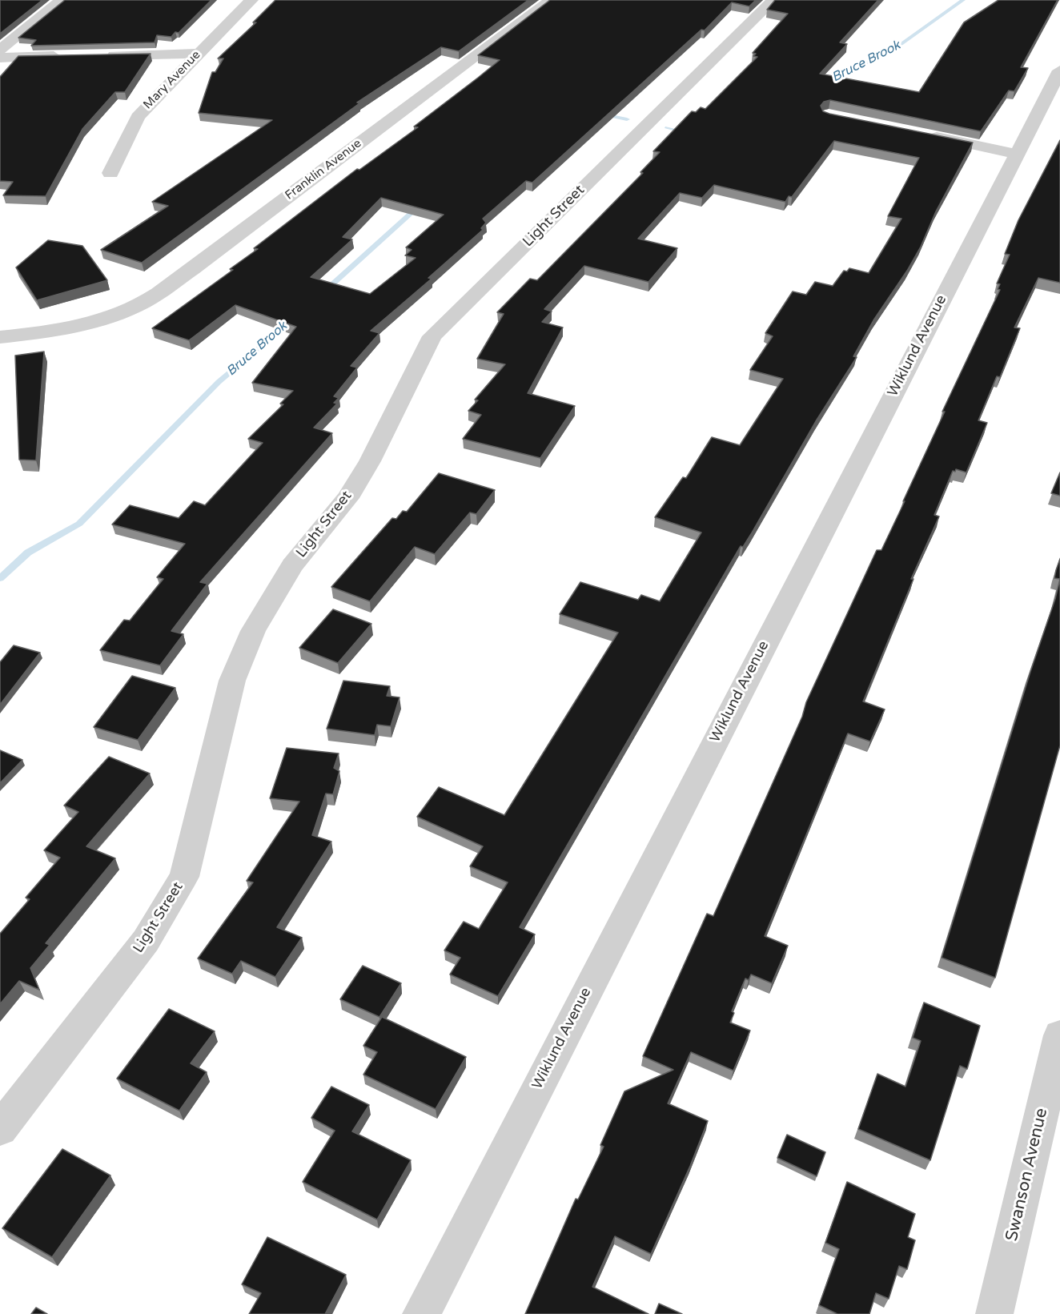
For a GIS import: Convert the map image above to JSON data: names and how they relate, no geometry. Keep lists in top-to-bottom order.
{
  "streets": {
    "street": [
      "Mary Avenue",
      "Franklin Avenue",
      "Light Street",
      "Wiklund Avenue",
      "Swanson Avenue"
    ]
  },
  "water": ["Bruce Brook"]
}
